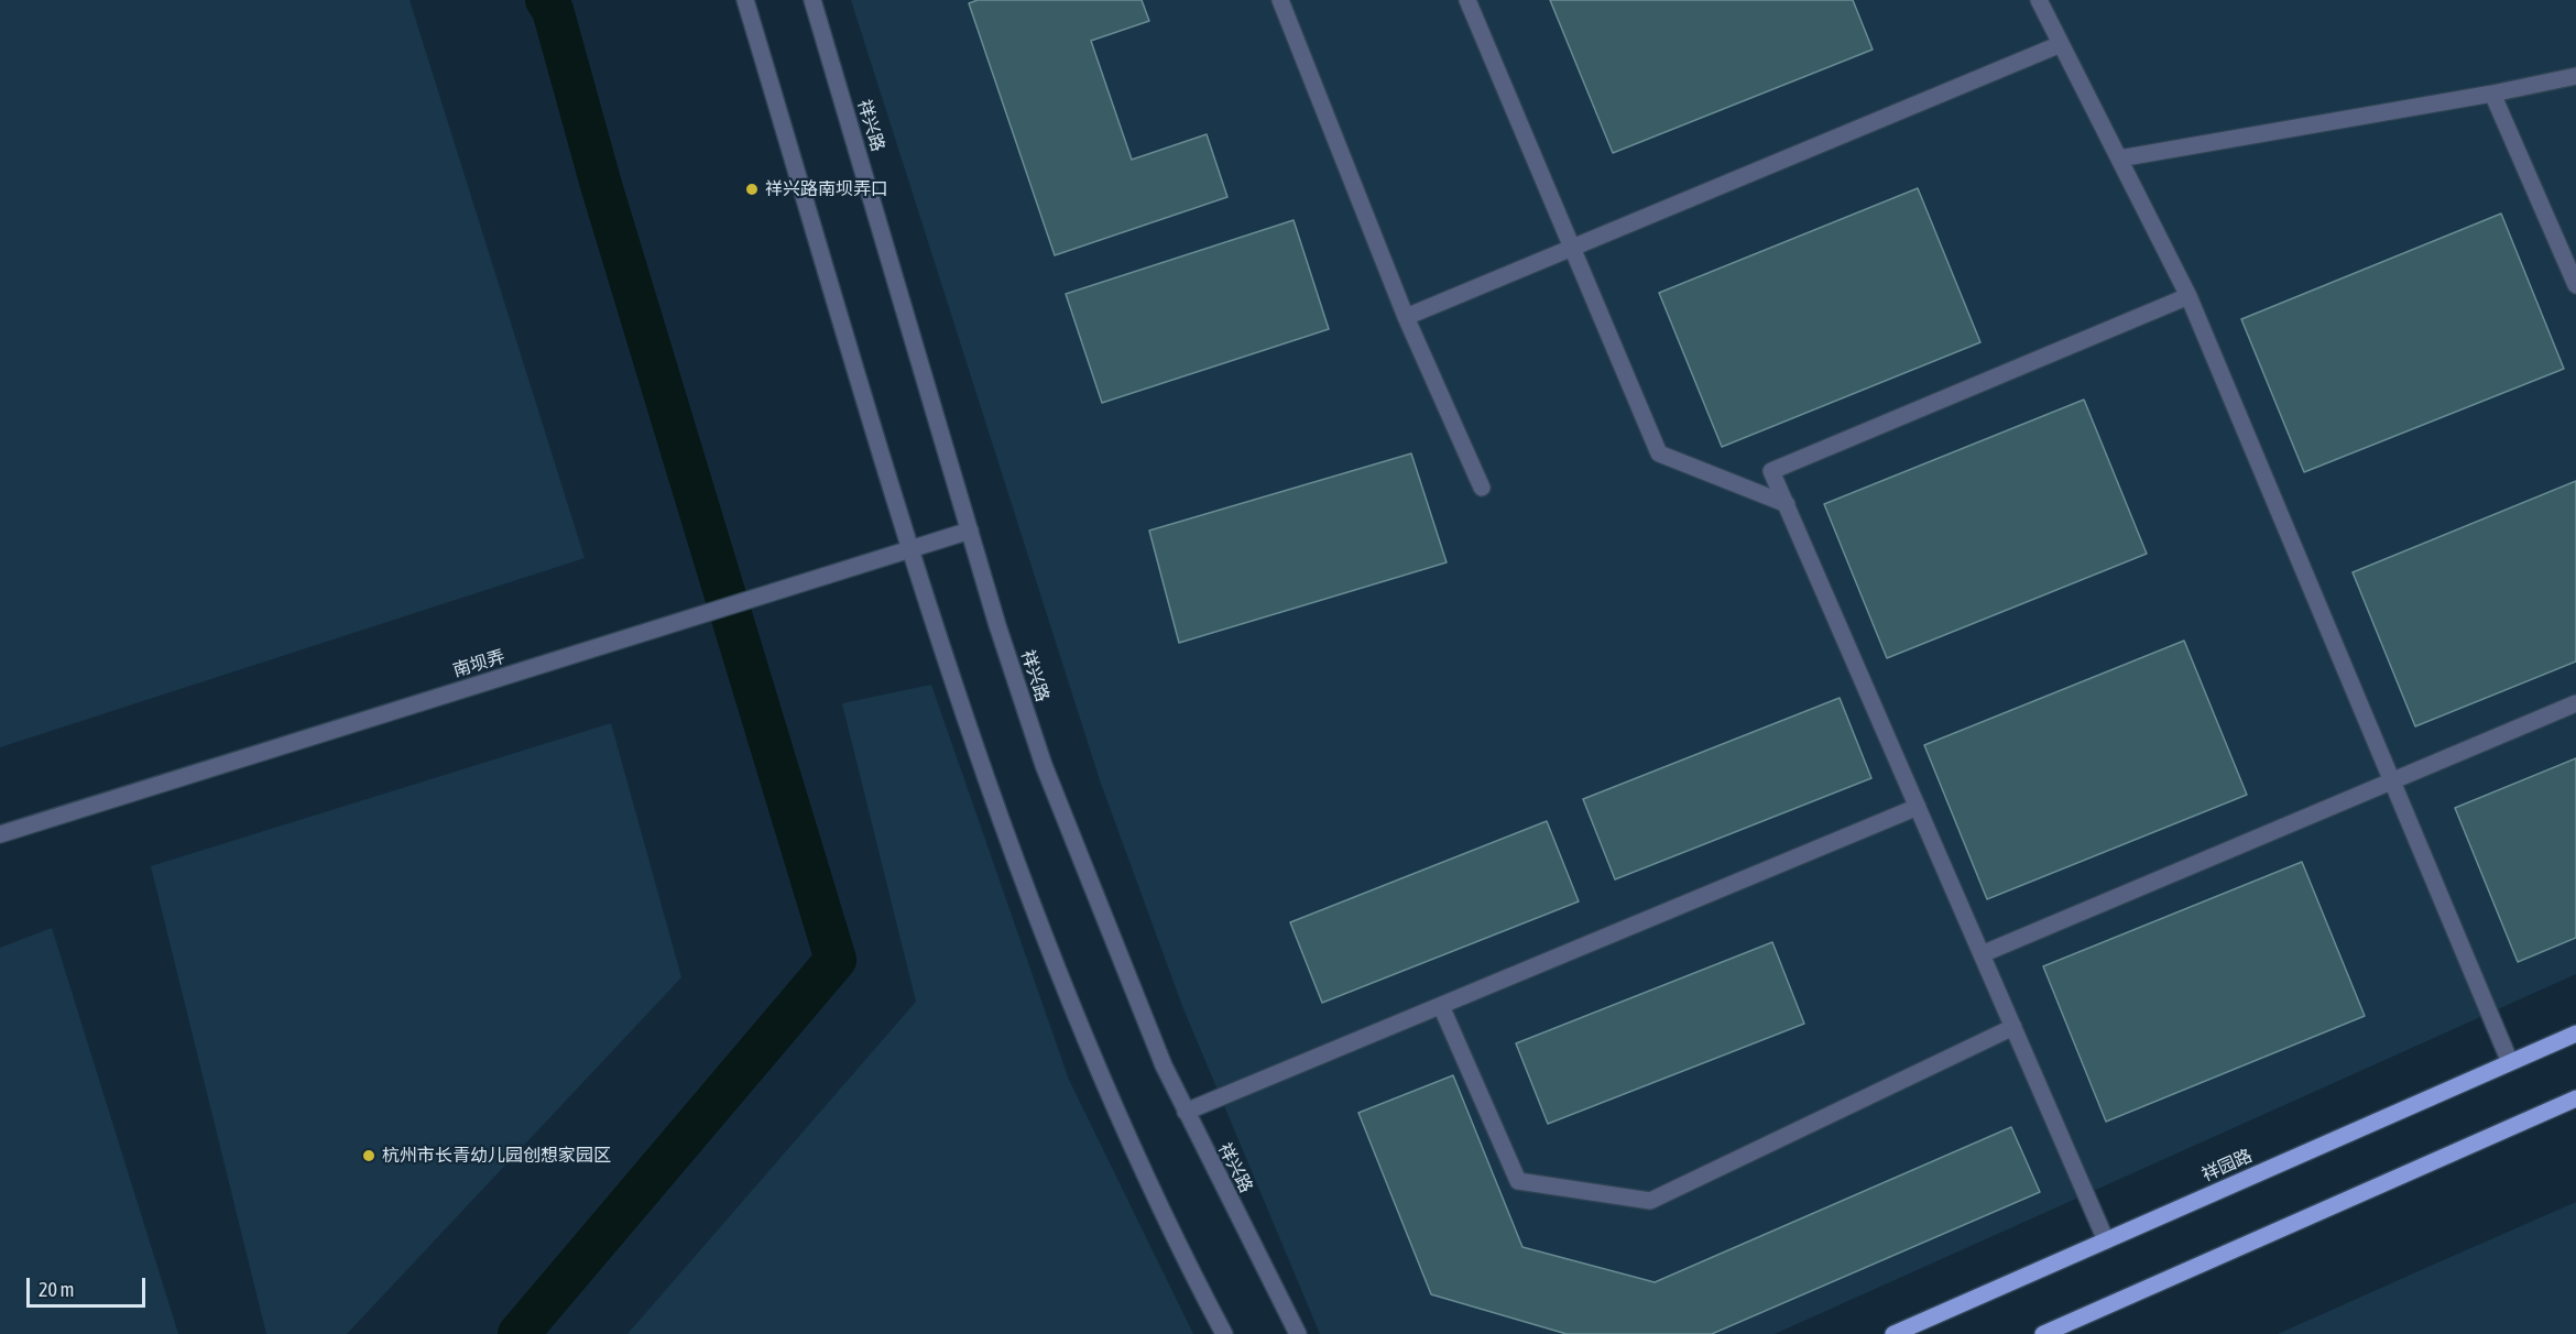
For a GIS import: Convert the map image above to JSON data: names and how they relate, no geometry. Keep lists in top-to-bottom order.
{
  "streets": {
    "main road": ["祥园路"],
    "street": ["祥兴路", "南坝弄"]
  },
  "crossings": [
    ["祥兴路", "南坝弄"]
  ],
  "places": ["祥兴路南坝弄口", "杭州市长青幼儿园创想家园区"],
  "scale_bar": "20 m"
}
